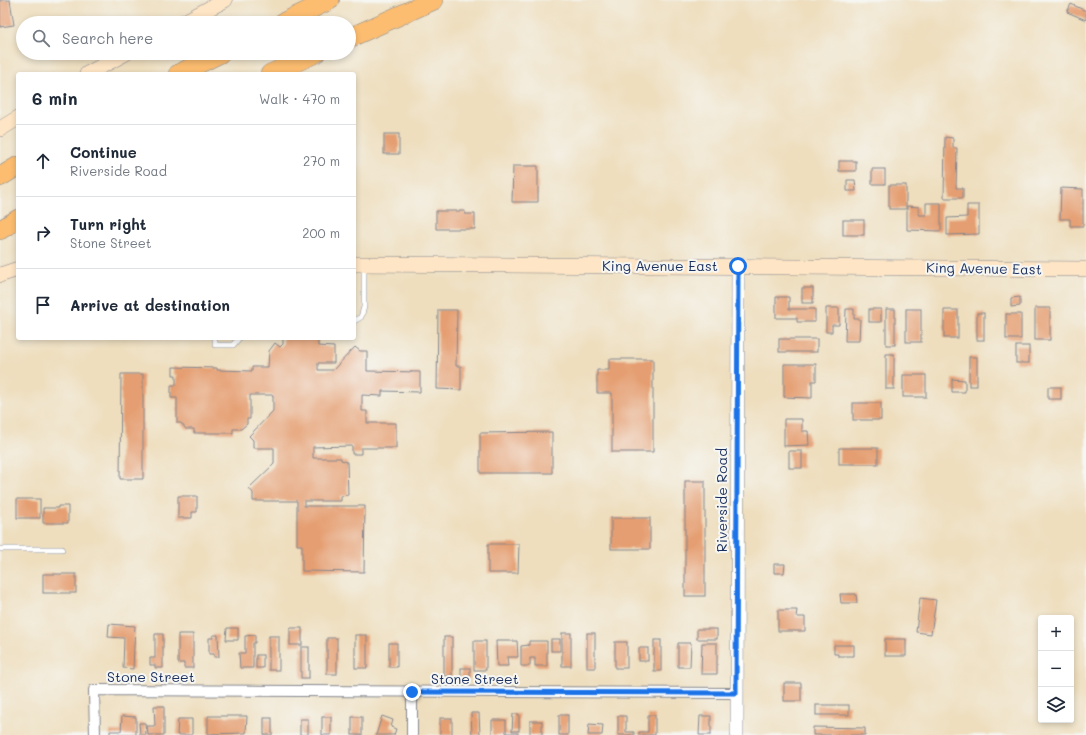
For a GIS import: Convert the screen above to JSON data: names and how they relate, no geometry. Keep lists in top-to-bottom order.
{
  "streets": {
    "main road": ["King Avenue East"],
    "street": ["Riverside Road", "Stone Street"]
  },
  "crossings": [
    ["King Avenue East", "Riverside Road"],
    ["Riverside Road", "Stone Street"]
  ],
  "page": {
    "search": "Search here",
    "heading": ["6 min", "Walk · 470 m"],
    "list": [
      ["Continue", "Riverside Road", "270 m"],
      ["Turn right", "Stone Street", "200 m"],
      "Arrive at destination"
    ],
    "map_buttons": ["+", "−"]
  }
}
